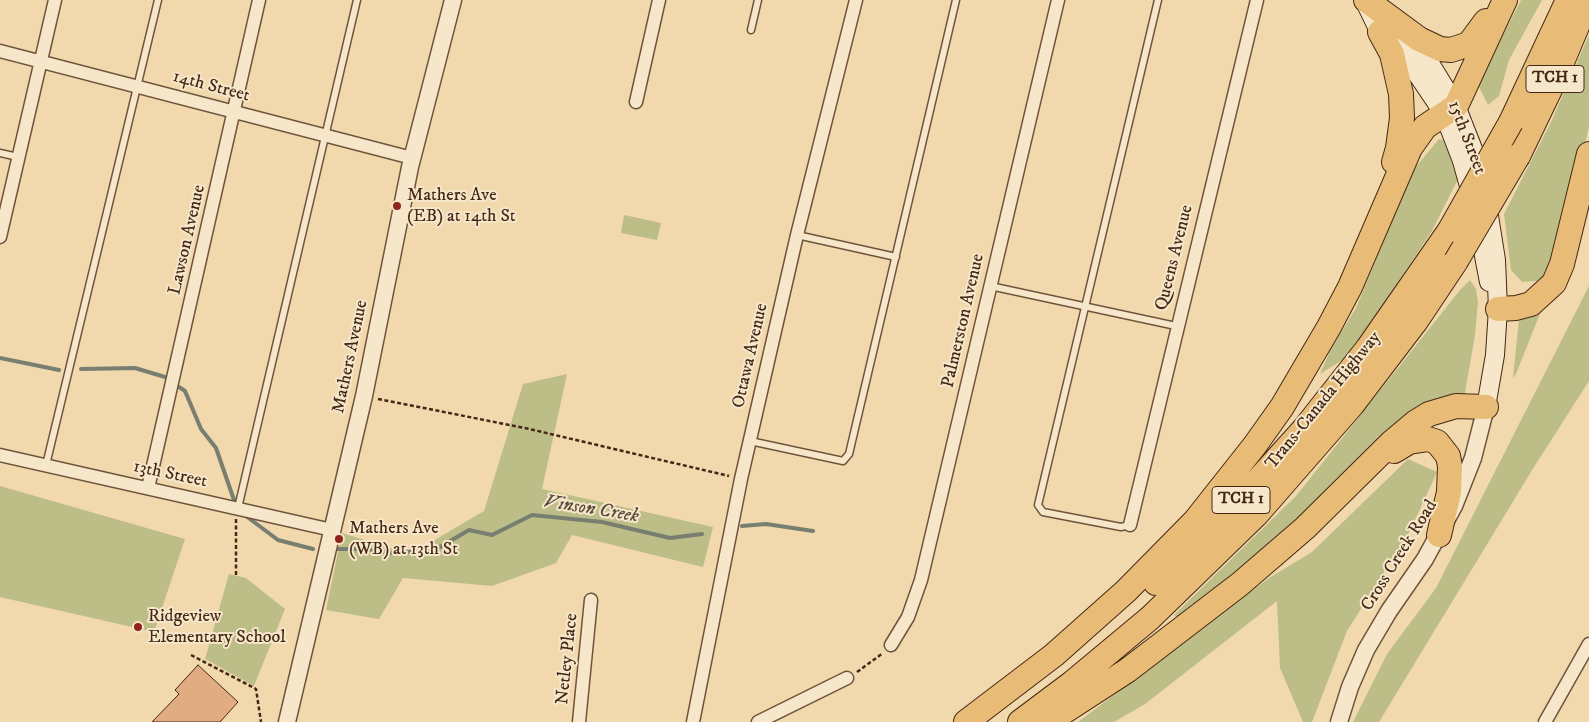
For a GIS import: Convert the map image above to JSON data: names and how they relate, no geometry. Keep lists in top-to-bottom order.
{
  "streets": {
    "highway": ["TCH 1", "Trans-Canada Highway"],
    "main road": ["15th Street"],
    "street": [
      "14th Street",
      "Lawson Avenue",
      "Queens Avenue",
      "Palmerston Avenue",
      "Ottawa Avenue",
      "Mathers Avenue",
      "13th Street",
      "Cross Creek Road",
      "Netley Place"
    ]
  },
  "crossings": [
    ["14th Street", "Lawson Avenue"],
    ["14th Street", "Mathers Avenue"],
    ["15th Street", "Cross Creek Road"],
    ["Lawson Avenue", "13th Street"],
    ["Mathers Avenue", "13th Street"]
  ],
  "water": ["Vinson Creek"],
  "places": ["Mathers Ave (EB) at 14th St", "Mathers Ave (WB) at 13th St", "Ridgeview Elementary School"]
}
